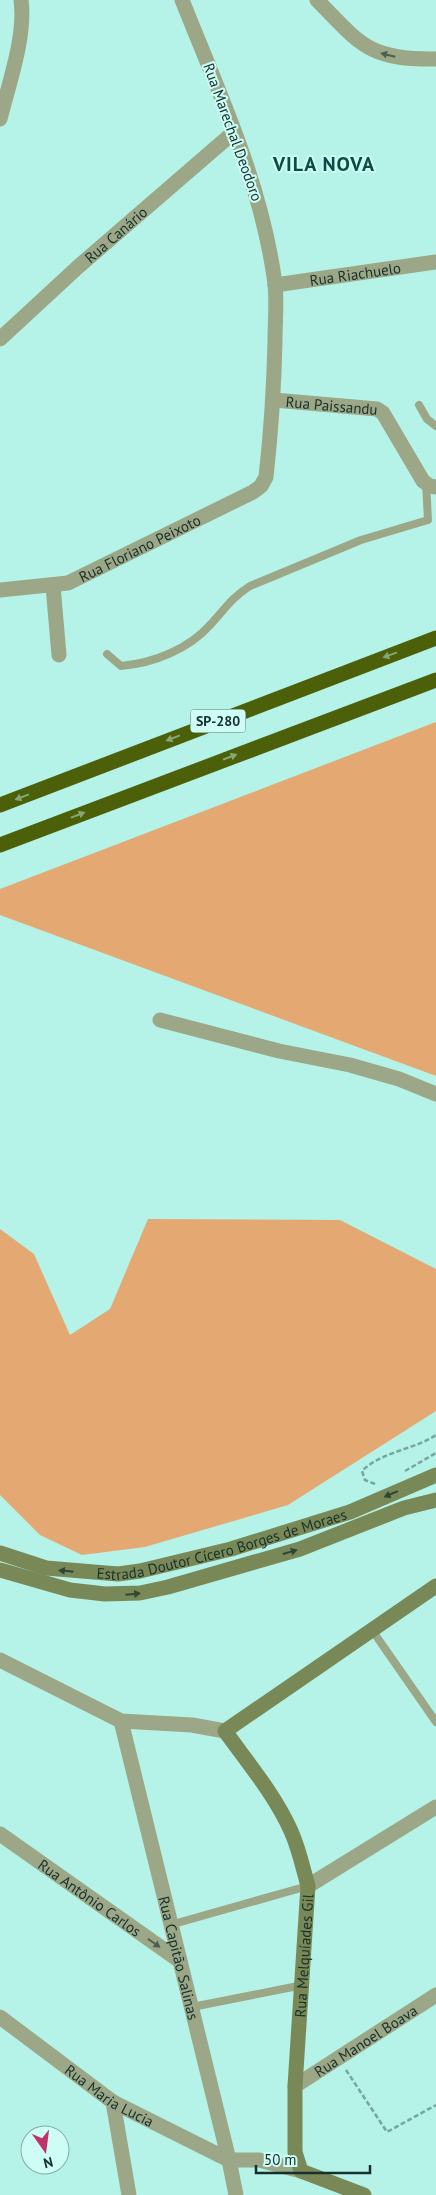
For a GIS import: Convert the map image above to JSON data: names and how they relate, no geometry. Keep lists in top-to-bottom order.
{
  "streets": {
    "highway": ["SP-280"],
    "street": [
      "Rua Marechal Deodoro",
      "Rua Canário",
      "Rua Riachuelo",
      "Rua Paissandu",
      "Rua Floriano Peixoto",
      "Estrada Doutor Cícero Borges de Moraes",
      "Rua Antônio Carlos",
      "Rua Melquíades Gil",
      "Rua Capitão Salinas",
      "Rua Manoel Boava",
      "Rua Maria Lucia"
    ]
  },
  "crossings": [
    ["Rua Marechal Deodoro", "Rua Canário"],
    ["Rua Marechal Deodoro", "Rua Riachuelo"],
    ["Rua Marechal Deodoro", "Rua Paissandu"],
    ["Rua Marechal Deodoro", "Rua Floriano Peixoto"],
    ["Rua Antônio Carlos", "Rua Capitão Salinas"],
    ["Rua Melquíades Gil", "Rua Manoel Boava"],
    ["Rua Capitão Salinas", "Rua Maria Lucia"]
  ],
  "one_way": ["Rua Antônio Carlos"],
  "districts": ["VILA NOVA"],
  "scale_bar": "50 m",
  "north": "bottom"
}
